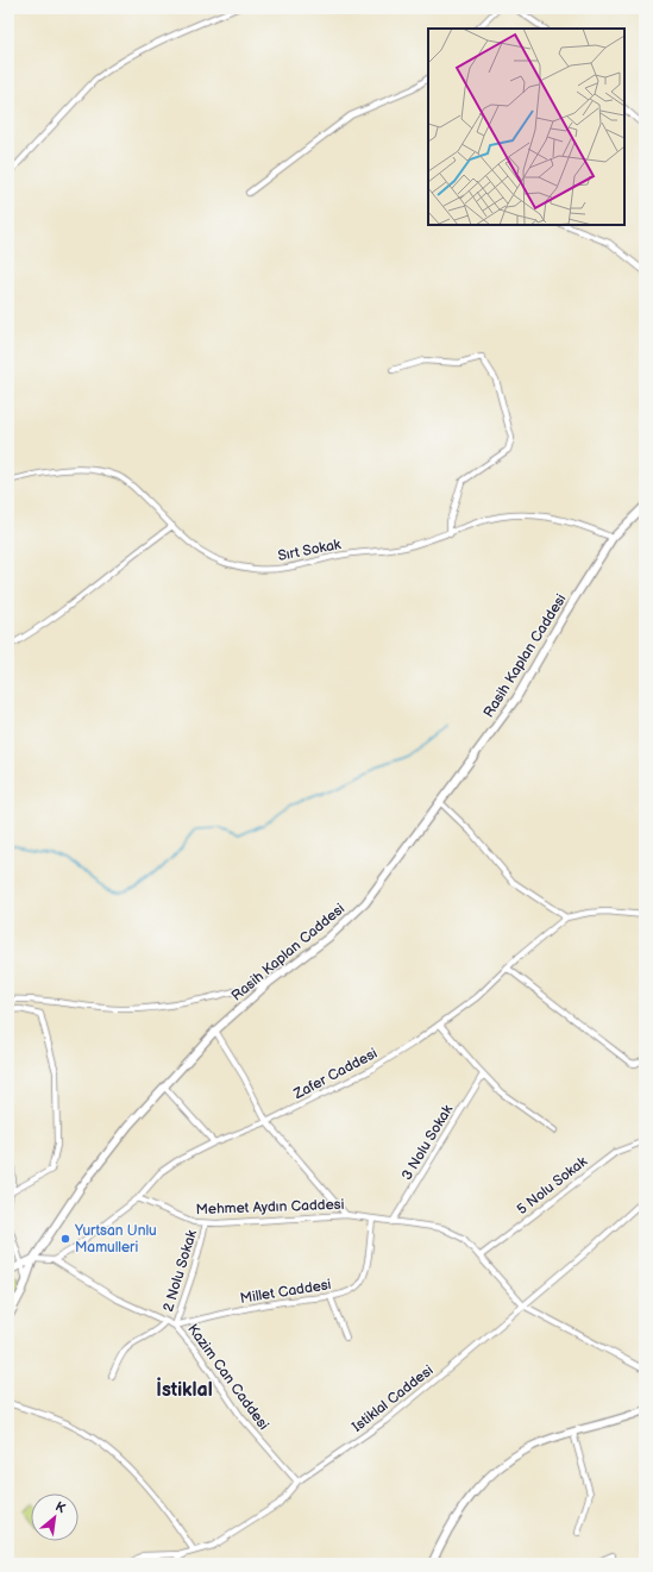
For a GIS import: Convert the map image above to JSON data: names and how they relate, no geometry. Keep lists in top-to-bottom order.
{
  "streets": {
    "street": [
      "Sırt Sokak",
      "Rasih Kaplan Caddesi",
      "Zafer Caddesi",
      "3 Nolu Sokak",
      "5 Nolu Sokak",
      "Mehmet Aydın Caddesi",
      "2 Nolu Sokak",
      "Millet Caddesi",
      "Kazim Can Caddesi",
      "Istiklal Caddesi"
    ]
  },
  "crossings": [
    ["Sırt Sokak", "Rasih Kaplan Caddesi"],
    ["Zafer Caddesi", "Mehmet Aydın Caddesi"],
    ["Zafer Caddesi", "Kazim Can Caddesi"],
    ["3 Nolu Sokak", "Mehmet Aydın Caddesi"],
    ["5 Nolu Sokak", "Mehmet Aydın Caddesi"],
    ["Mehmet Aydın Caddesi", "2 Nolu Sokak"],
    ["Mehmet Aydın Caddesi", "Millet Caddesi"],
    ["Mehmet Aydın Caddesi", "Istiklal Caddesi"],
    ["2 Nolu Sokak", "Millet Caddesi"],
    ["2 Nolu Sokak", "Kazim Can Caddesi"],
    ["Millet Caddesi", "Kazim Can Caddesi"],
    ["Kazim Can Caddesi", "Istiklal Caddesi"]
  ],
  "districts": ["İstiklal"],
  "places": ["Yurtsan Unlu Mamulleri"],
  "north": "top right"
}
